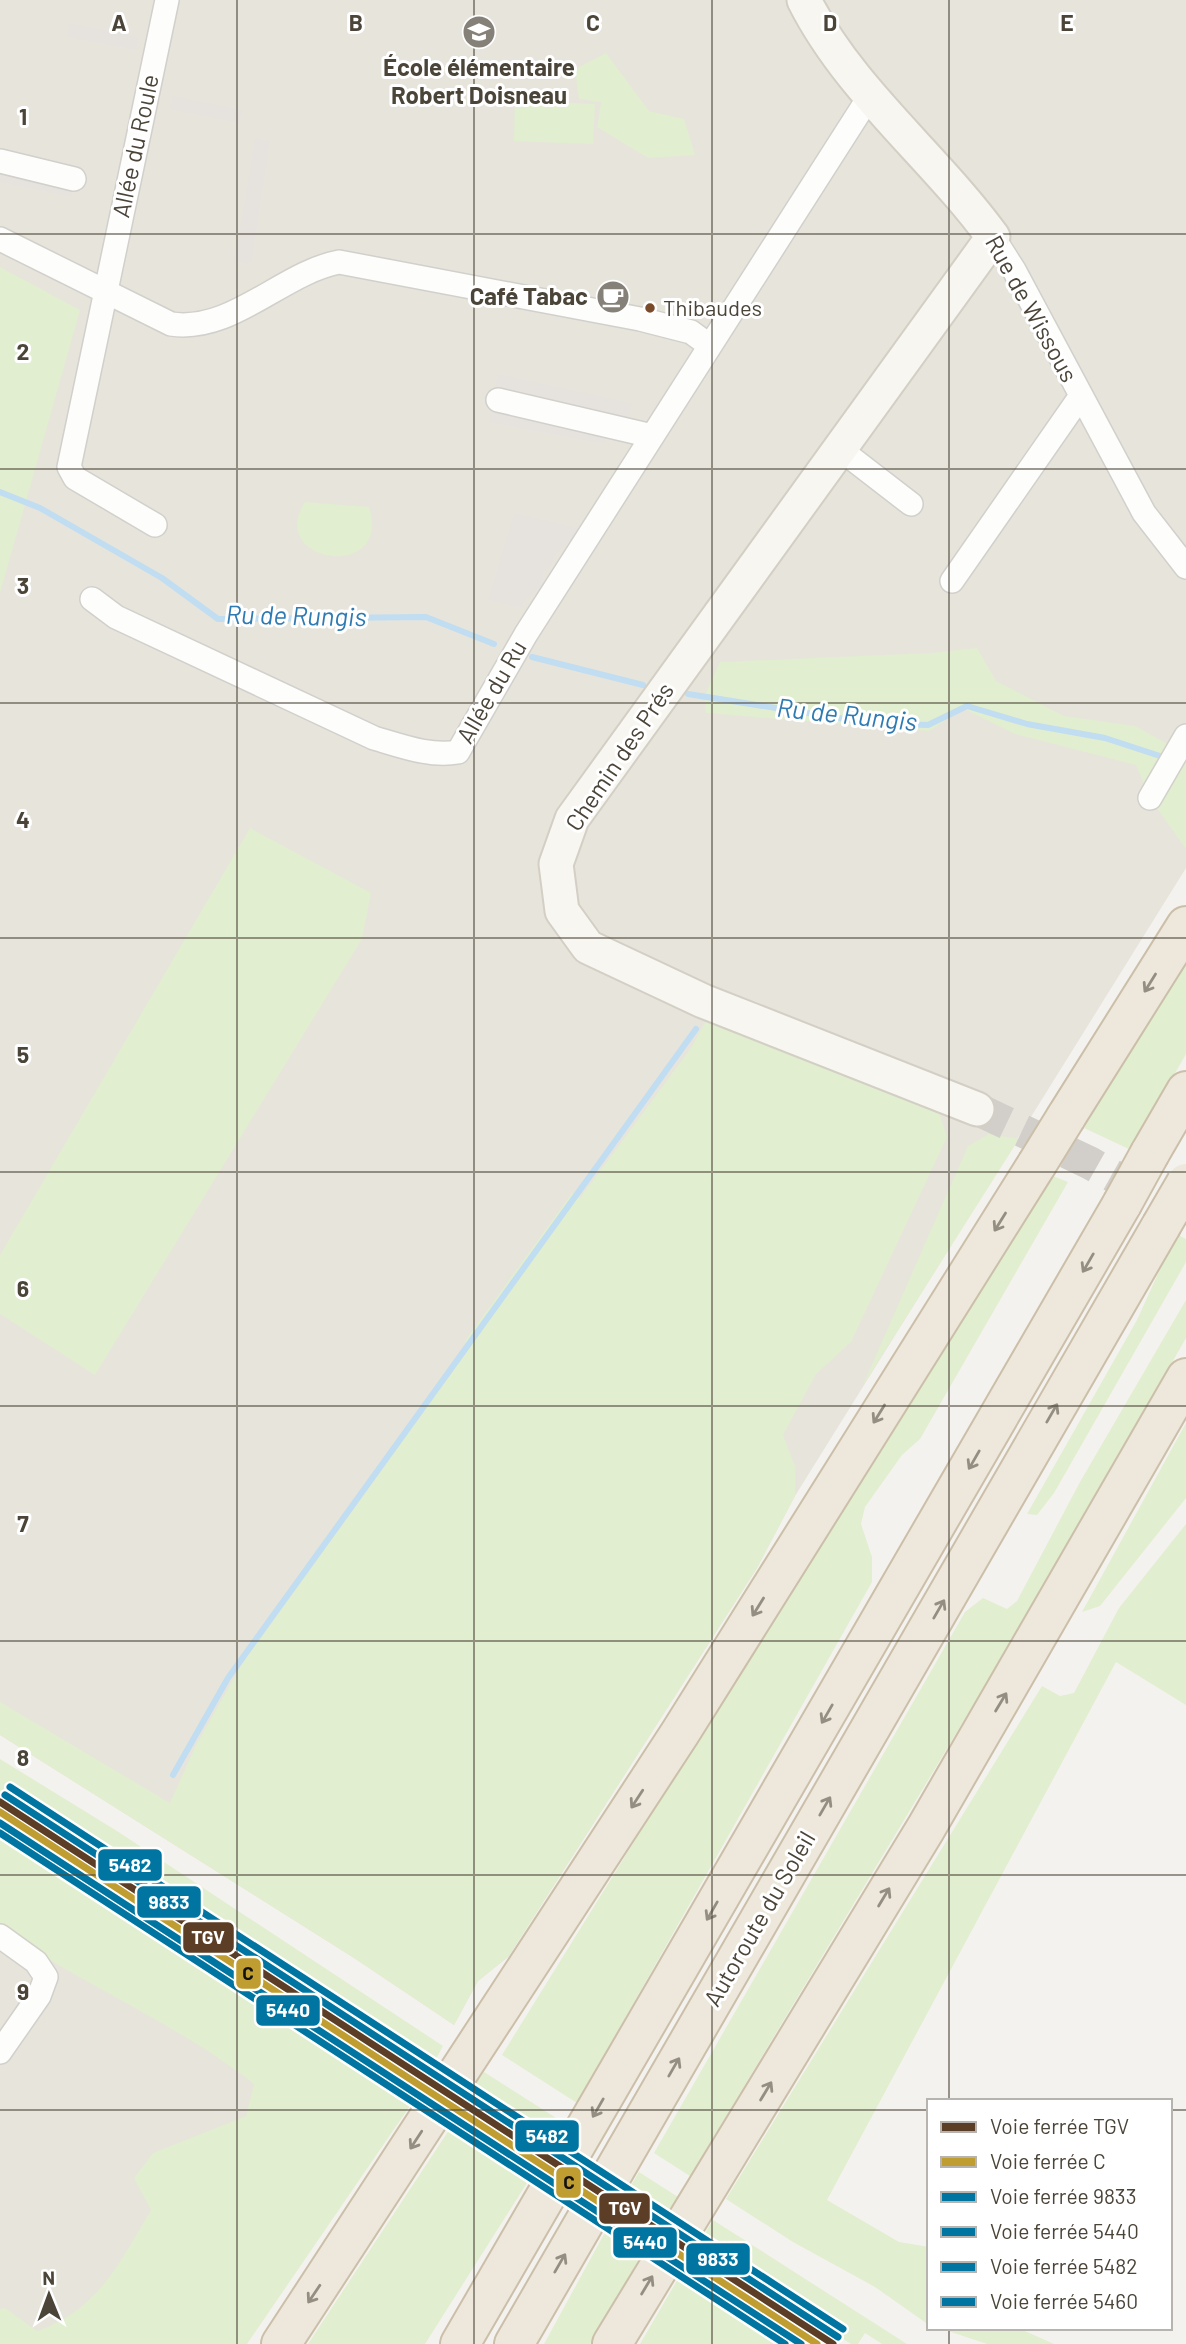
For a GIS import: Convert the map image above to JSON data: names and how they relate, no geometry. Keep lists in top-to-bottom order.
{
  "streets": {
    "highway": ["Autoroute du Soleil"],
    "street": [
      "Allée du Roule",
      "Rue de Wissous",
      "Allée du Ru",
      "Chemin des Prés"
    ]
  },
  "crossings": [
    ["Rue de Wissous", "Allée du Ru"],
    ["Rue de Wissous", "Chemin des Prés"]
  ],
  "water": ["Ru de Rungis"],
  "places": {
    "school or university": ["École élémentaire Robert Doisneau"],
    "cafe": ["Café Tabac"],
    "other": ["Thibaudes"]
  },
  "lines": [
    "rail line 5482",
    "rail line 9833",
    "rail line TGV",
    "rail line C",
    "rail line 5440",
    "rail line 5460"
  ],
  "legend": [
    "Voie ferrée TGV",
    "Voie ferrée C",
    "Voie ferrée 9833",
    "Voie ferrée 5440",
    "Voie ferrée 5482",
    "Voie ferrée 5460"
  ],
  "north": "top",
  "grid": {
    "columns": [
      "A",
      "B",
      "C",
      "D",
      "E"
    ],
    "rows": [
      "1",
      "2",
      "3",
      "4",
      "5",
      "6",
      "7",
      "8",
      "9"
    ]
  }
}
